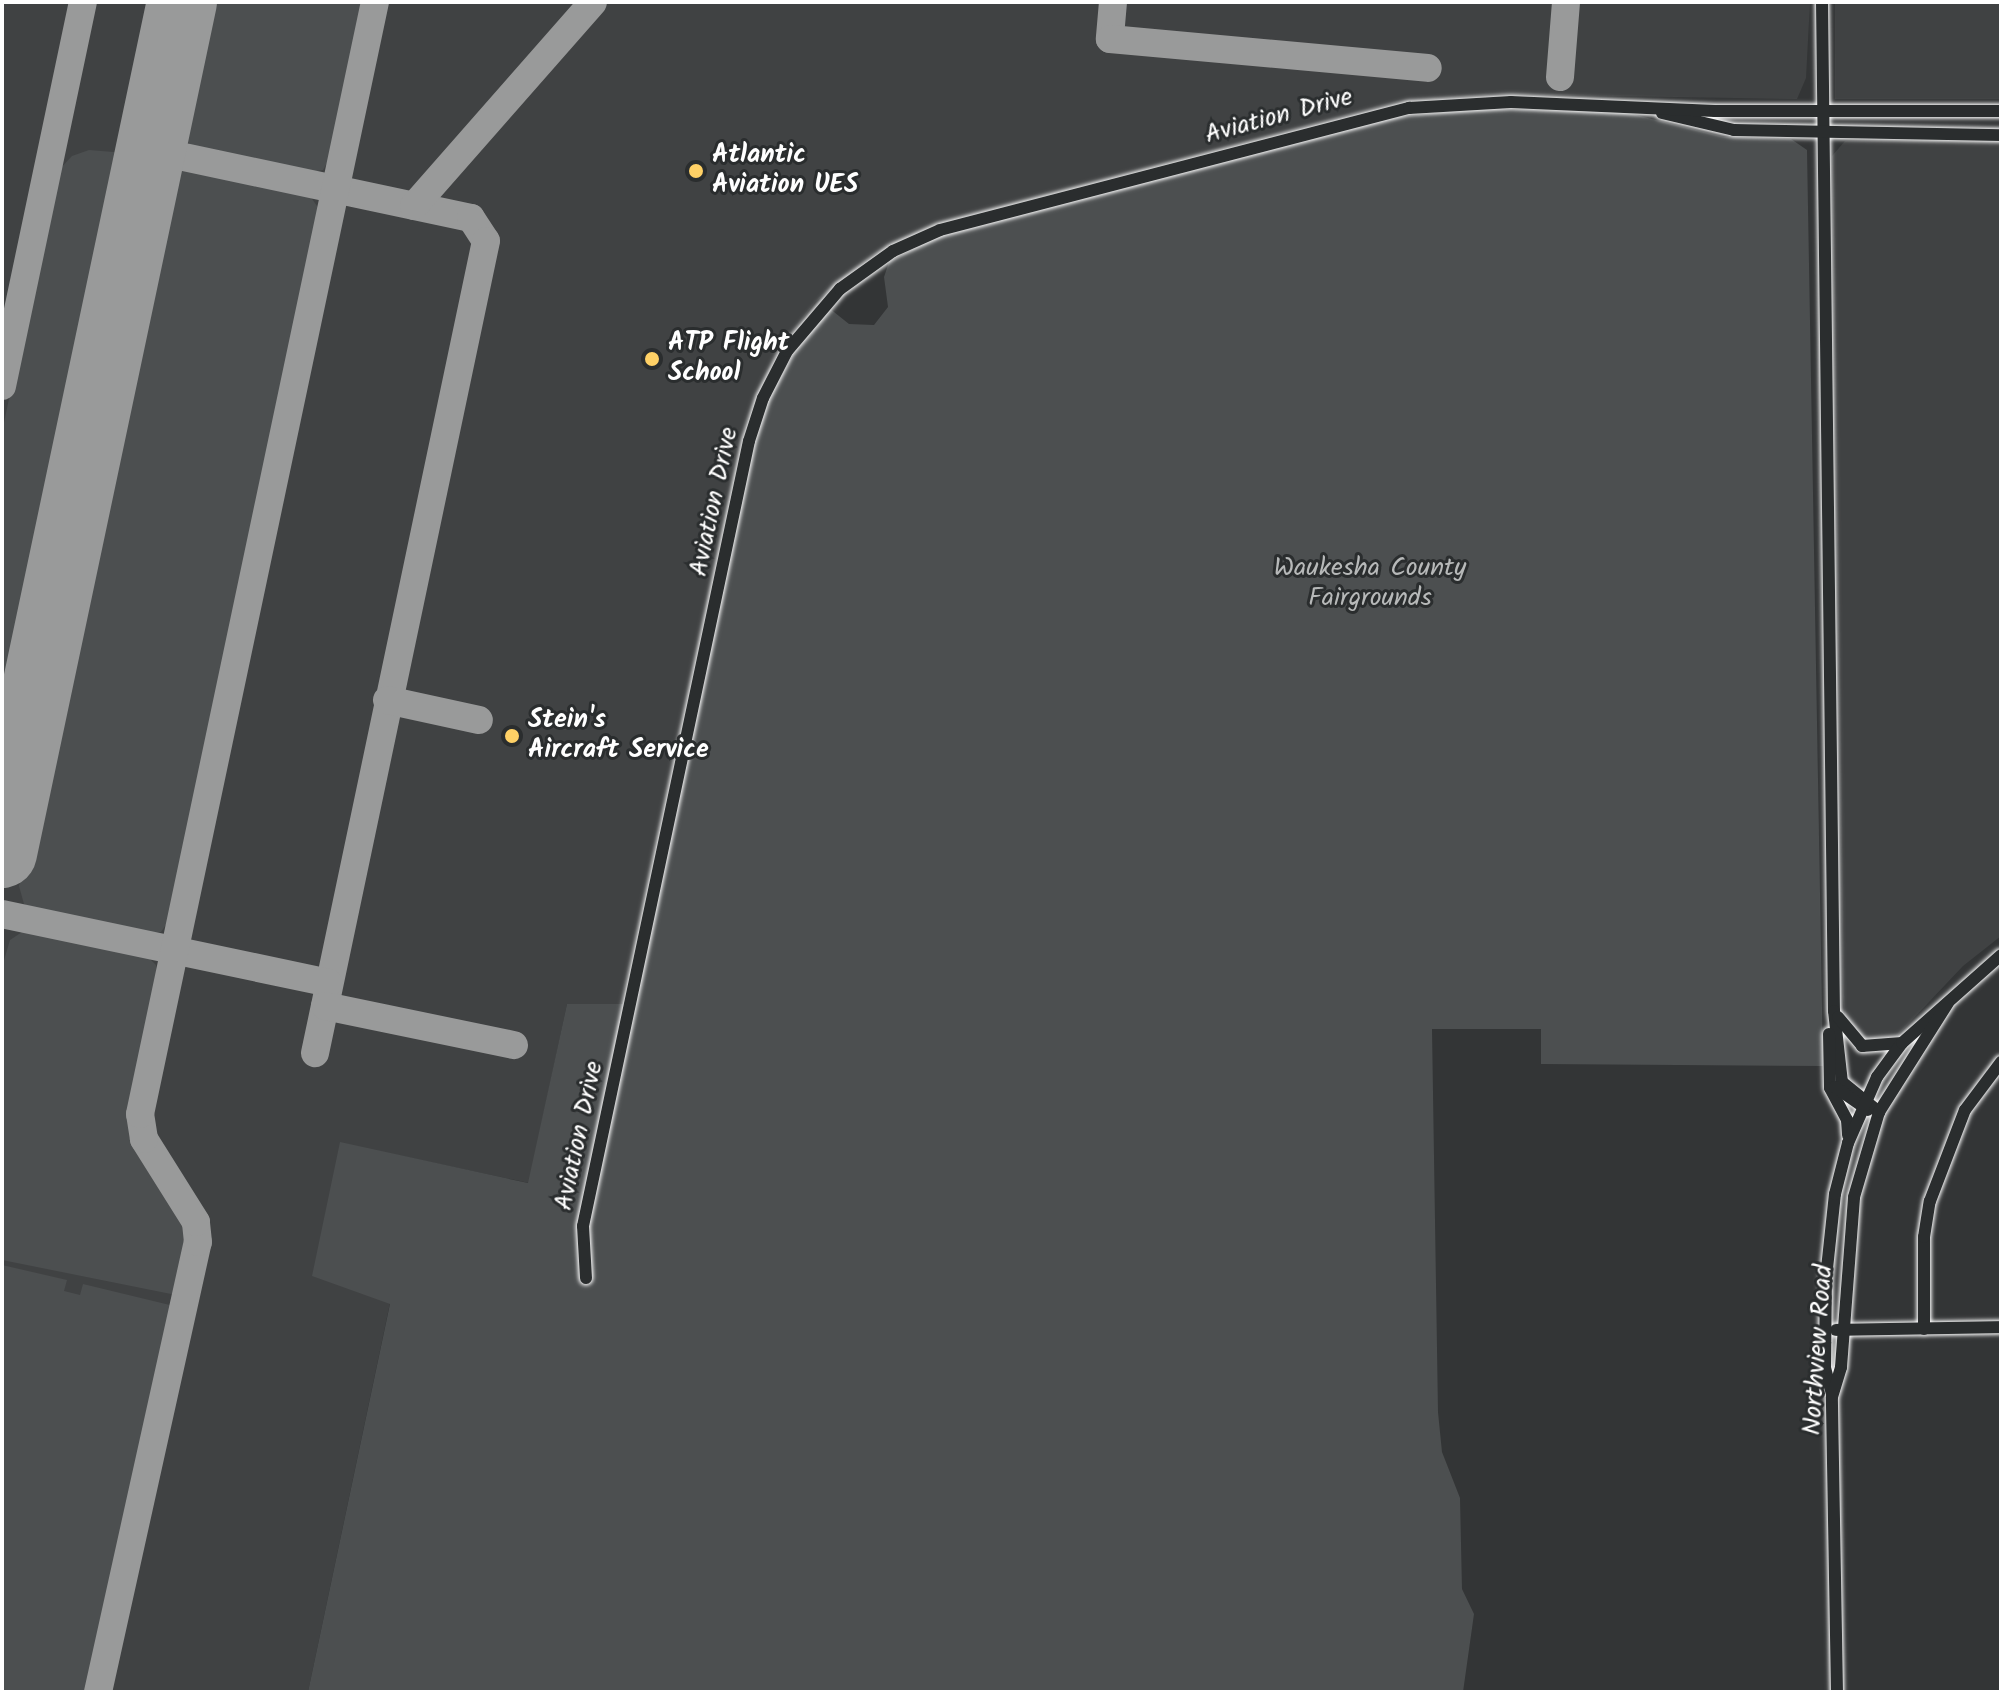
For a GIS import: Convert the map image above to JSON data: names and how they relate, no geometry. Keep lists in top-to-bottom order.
{
  "streets": {
    "street": ["Aviation Drive", "Northview Road"]
  },
  "parks": ["Waukesha County Fairgrounds"],
  "places": ["Atlantic Aviation UES", "ATP Flight School", "Stein's Aircraft Service"]
}
